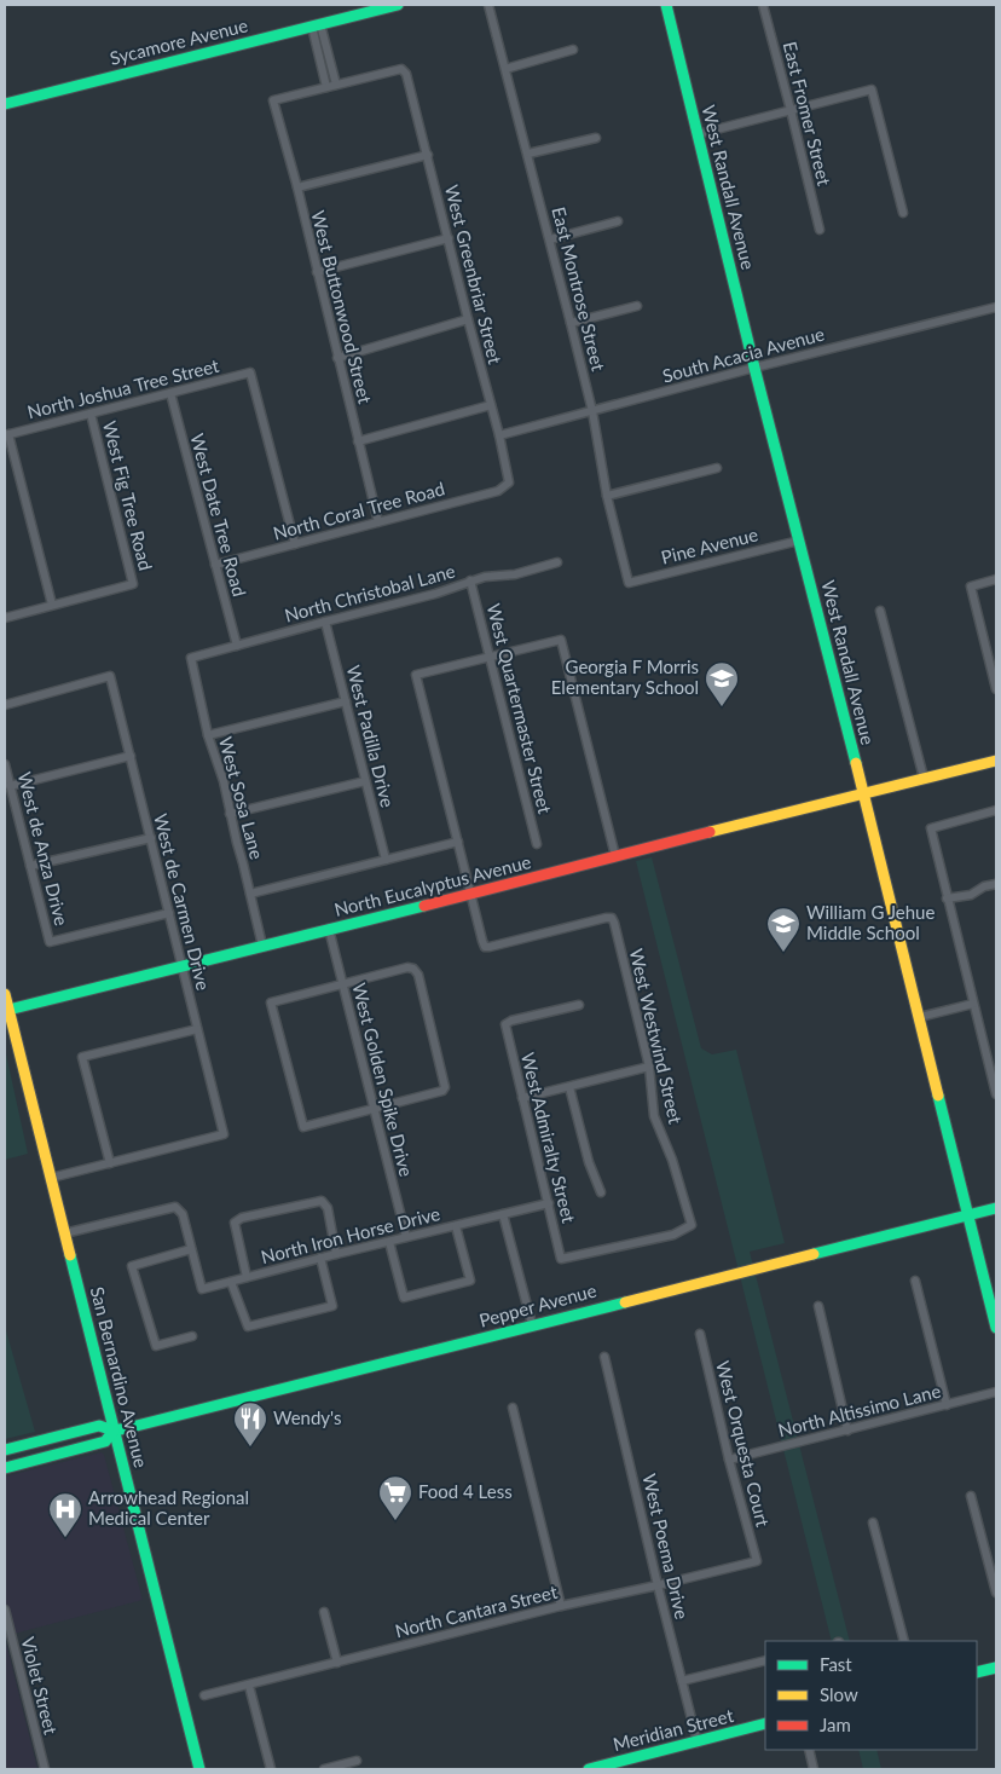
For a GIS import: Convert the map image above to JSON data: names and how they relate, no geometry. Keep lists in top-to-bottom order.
{
  "streets": {
    "street": [
      "Sycamore Avenue",
      "East Fromer Street",
      "West Randall Avenue",
      "West Greenbriar Street",
      "East Montrose Street",
      "West Buttonwood Street",
      "South Acacia Avenue",
      "North Joshua Tree Street",
      "West Fig Tree Road",
      "North Coral Tree Road",
      "West Date Tree Road",
      "Pine Avenue",
      "North Christobal Lane",
      "West Quartermaster Street",
      "West Padilla Drive",
      "West Sosa Lane",
      "West de Anza Drive",
      "North Eucalyptus Avenue",
      "West de Carmen Drive",
      "West Westwind Street",
      "West Golden Spike Drive",
      "West Admiralty Street",
      "North Iron Horse Drive",
      "Pepper Avenue",
      "San Bernardino Avenue",
      "North Altissimo Lane",
      "West Orquesta Court",
      "West Poema Drive",
      "North Cantara Street",
      "Violet Street",
      "Meridian Street"
    ]
  },
  "crossings": [
    ["West Randall Avenue", "South Acacia Avenue"],
    ["West Randall Avenue", "Pine Avenue"],
    ["West Randall Avenue", "North Eucalyptus Avenue"],
    ["West Randall Avenue", "Pepper Avenue"],
    ["West Greenbriar Street", "South Acacia Avenue"],
    ["West Greenbriar Street", "North Coral Tree Road"],
    ["East Montrose Street", "South Acacia Avenue"],
    ["East Montrose Street", "Pine Avenue"],
    ["West Buttonwood Street", "North Coral Tree Road"],
    ["North Joshua Tree Street", "West Fig Tree Road"],
    ["North Joshua Tree Street", "North Coral Tree Road"],
    ["North Joshua Tree Street", "West Date Tree Road"],
    ["North Coral Tree Road", "West Date Tree Road"],
    ["West Date Tree Road", "North Christobal Lane"],
    ["North Christobal Lane", "West Quartermaster Street"],
    ["North Christobal Lane", "West Padilla Drive"],
    ["North Christobal Lane", "West Sosa Lane"],
    ["West Sosa Lane", "North Eucalyptus Avenue"],
    ["West de Anza Drive", "West de Carmen Drive"],
    ["North Eucalyptus Avenue", "West de Carmen Drive"],
    ["North Eucalyptus Avenue", "West Westwind Street"],
    ["North Eucalyptus Avenue", "West Golden Spike Drive"],
    ["North Eucalyptus Avenue", "San Bernardino Avenue"],
    ["West Westwind Street", "West Admiralty Street"],
    ["West Golden Spike Drive", "North Iron Horse Drive"],
    ["West Admiralty Street", "North Iron Horse Drive"],
    ["Pepper Avenue", "San Bernardino Avenue"],
    ["North Altissimo Lane", "West Orquesta Court"],
    ["West Orquesta Court", "North Cantara Street"],
    ["West Poema Drive", "North Cantara Street"],
    ["West Poema Drive", "Meridian Street"]
  ],
  "places": {
    "school or university": ["Georgia F Morris Elementary School", "William G Jehue Middle School"],
    "restaurant": ["Wendy's"],
    "supermarket": ["Food 4 Less"],
    "hospital": ["Arrowhead Regional Medical Center"]
  },
  "legend": ["Fast", "Slow", "Jam"]
}
